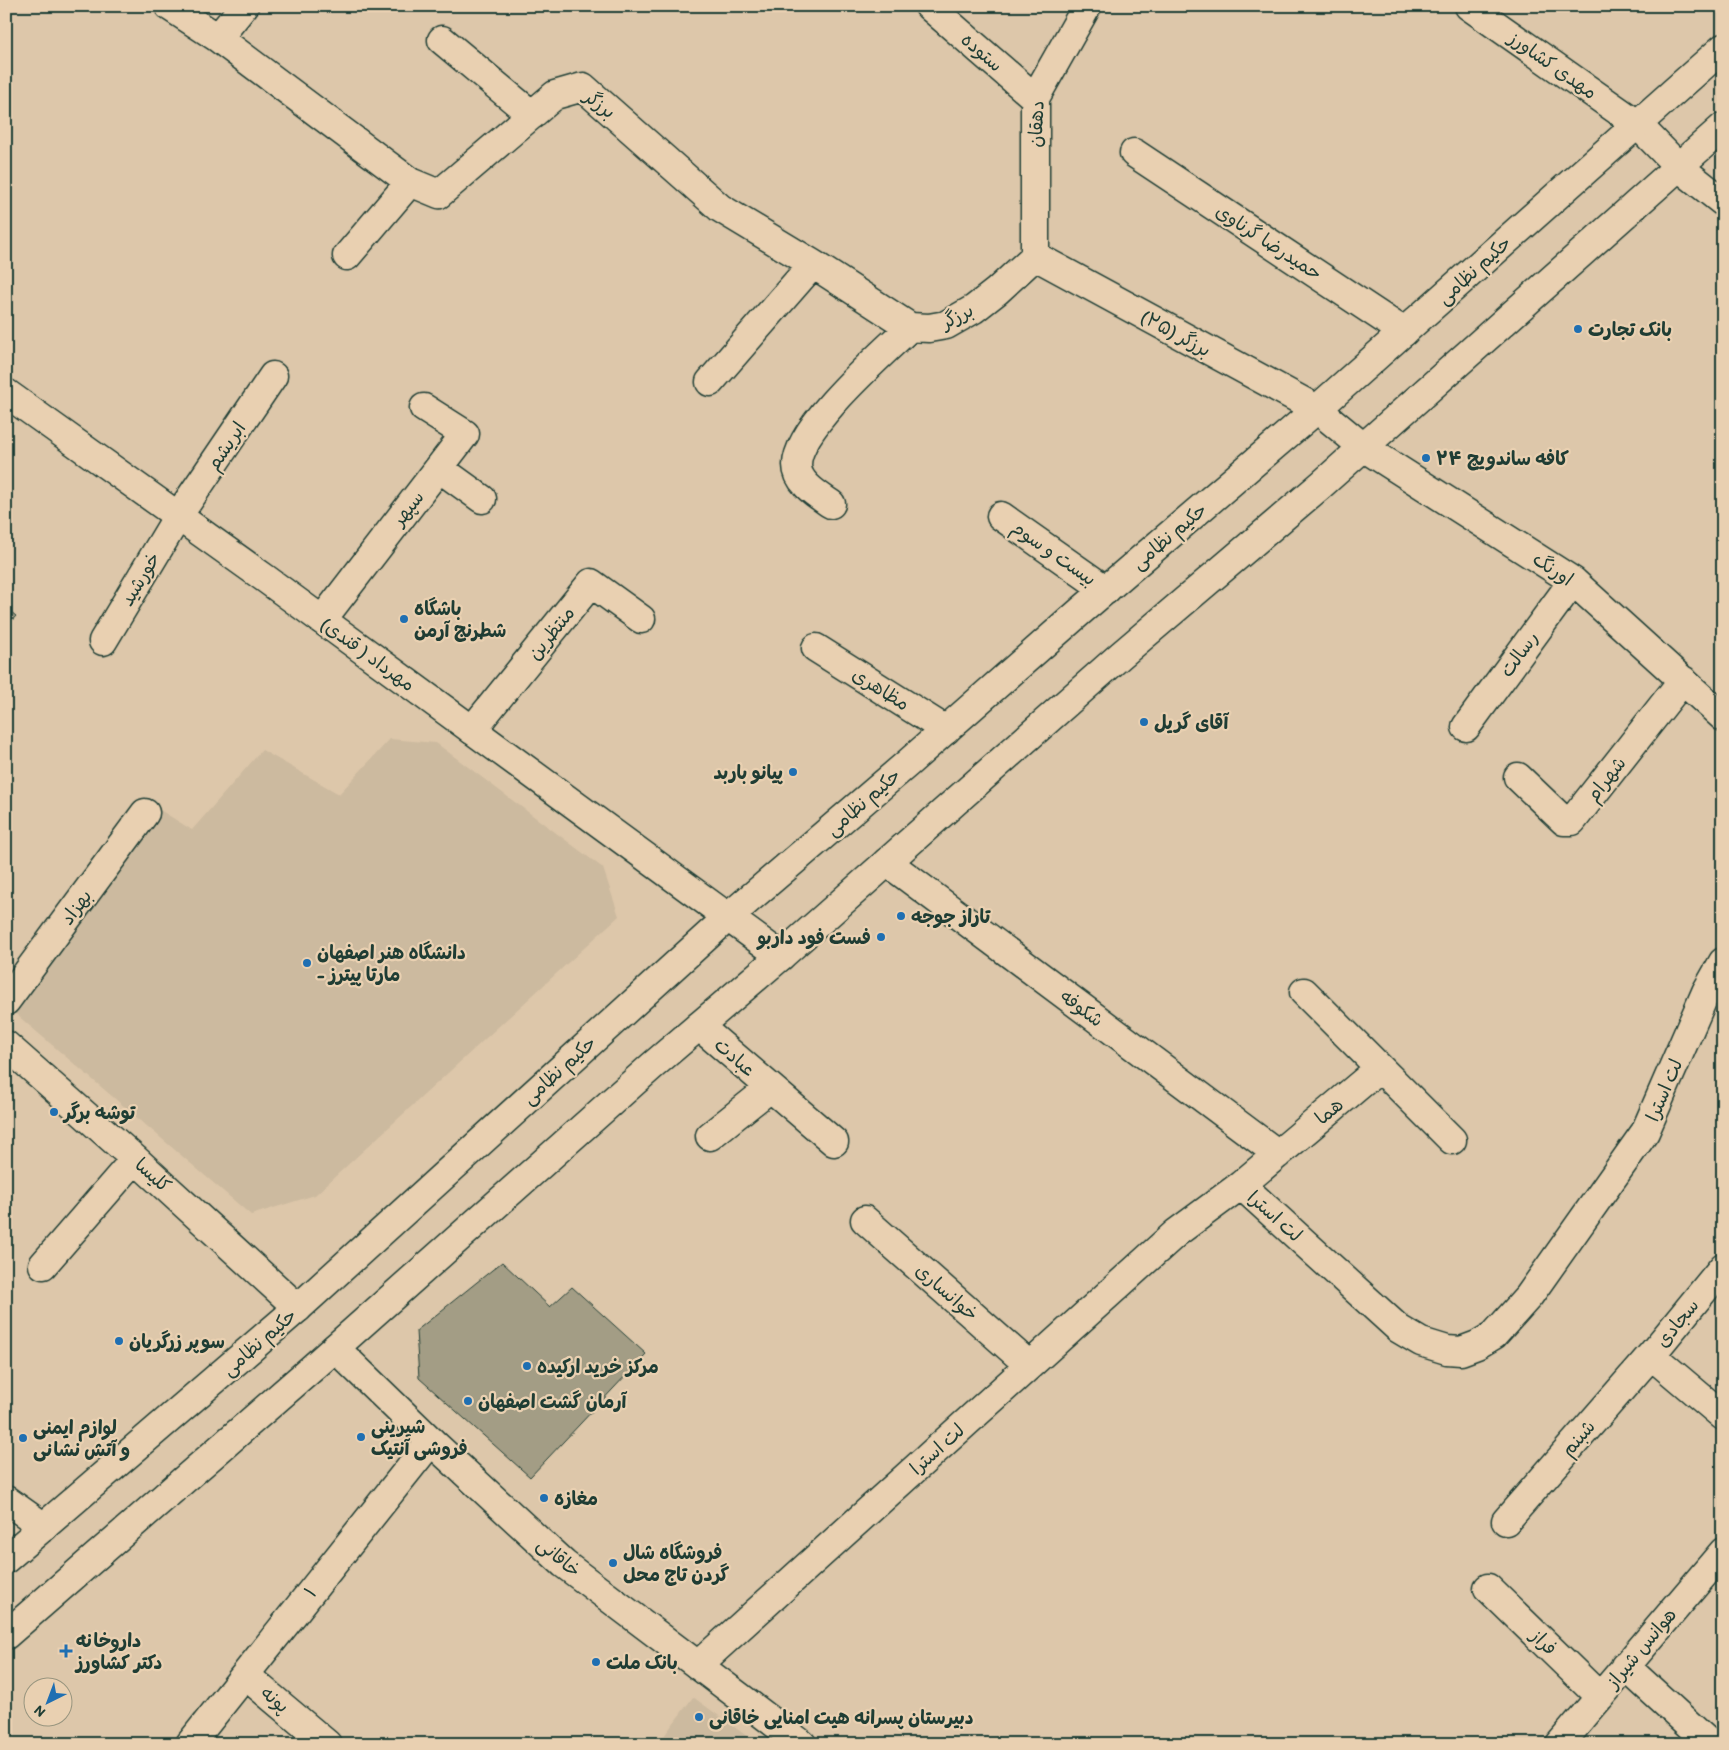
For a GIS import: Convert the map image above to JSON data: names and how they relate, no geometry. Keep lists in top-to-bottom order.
{
  "streets": {
    "street": [
      "ستوده",
      "مهدی کشاورز",
      "برزگر",
      "دهقان",
      "حمیدرضا گرناوی",
      "حکیم نظامی",
      "برزگر (۲۵)",
      "ابریشم",
      "سپهر",
      "بیست و سوم",
      "اورنگ",
      "خورشید",
      "منتظرین",
      "مهرداد ( قندی)",
      "رسالت",
      "مظاهری",
      "شهرام",
      "بهزاد",
      "شکوفه",
      "عبادت",
      "لت استرا",
      "هما",
      "کلیسا",
      "خوانساری",
      "سجادی",
      "شبنم",
      "خاقانی",
      "۱",
      "فراز",
      "هوانس شیراز",
      "پونه"
    ]
  },
  "crossings": [
    ["ستوده", "دهقان"],
    ["مهدی کشاورز", "حکیم نظامی"],
    ["برزگر", "دهقان"],
    ["برزگر", "برزگر (۲۵)"],
    ["دهقان", "برزگر (۲۵)"],
    ["حمیدرضا گرناوی", "حکیم نظامی"],
    ["حکیم نظامی", "برزگر (۲۵)"],
    ["حکیم نظامی", "بیست و سوم"],
    ["حکیم نظامی", "مهرداد ( قندی)"],
    ["حکیم نظامی", "مظاهری"],
    ["حکیم نظامی", "کلیسا"],
    ["برزگر (۲۵)", "اورنگ"],
    ["ابریشم", "خورشید"],
    ["ابریشم", "مهرداد ( قندی)"],
    ["سپهر", "مهرداد ( قندی)"],
    ["اورنگ", "رسالت"],
    ["اورنگ", "شهرام"],
    ["خورشید", "مهرداد ( قندی)"],
    ["منتظرین", "مهرداد ( قندی)"],
    ["شکوفه", "هما"],
    ["لت استرا", "هما"],
    ["لت استرا", "خوانساری"],
    ["لت استرا", "خاقانی"],
    ["سجادی", "شبنم"],
    ["خاقانی", "۱"],
    ["۱", "پونه"],
    ["فراز", "هوانس شیراز"]
  ],
  "places": {
    "other": [
      "بانک تجارت",
      "کافه ساندویچ ۲۴",
      "باشگاه شطرنج آرمن",
      "آقای گریل",
      "پیانو باربد",
      "تاراز جوجه",
      "فست فود داربو",
      "دانشگاه هنر اصفهان - مارتا پیترز",
      "توشه برگر",
      "سوپر زرگریان",
      "مرکز خرید ارکیده",
      "آرمان گشت اصفهان",
      "شیرینی فروشی آنتیک",
      "لوازم ایمنی و آتش نشانی",
      "مغازه",
      "فروشگاه شال گردن تاج محل",
      "بانک ملت",
      "دبیرستان پسرانه هیت امنایی خاقانی"
    ],
    "health": ["داروخانه دکتر کشاورز"]
  },
  "north": "bottom left"
}
